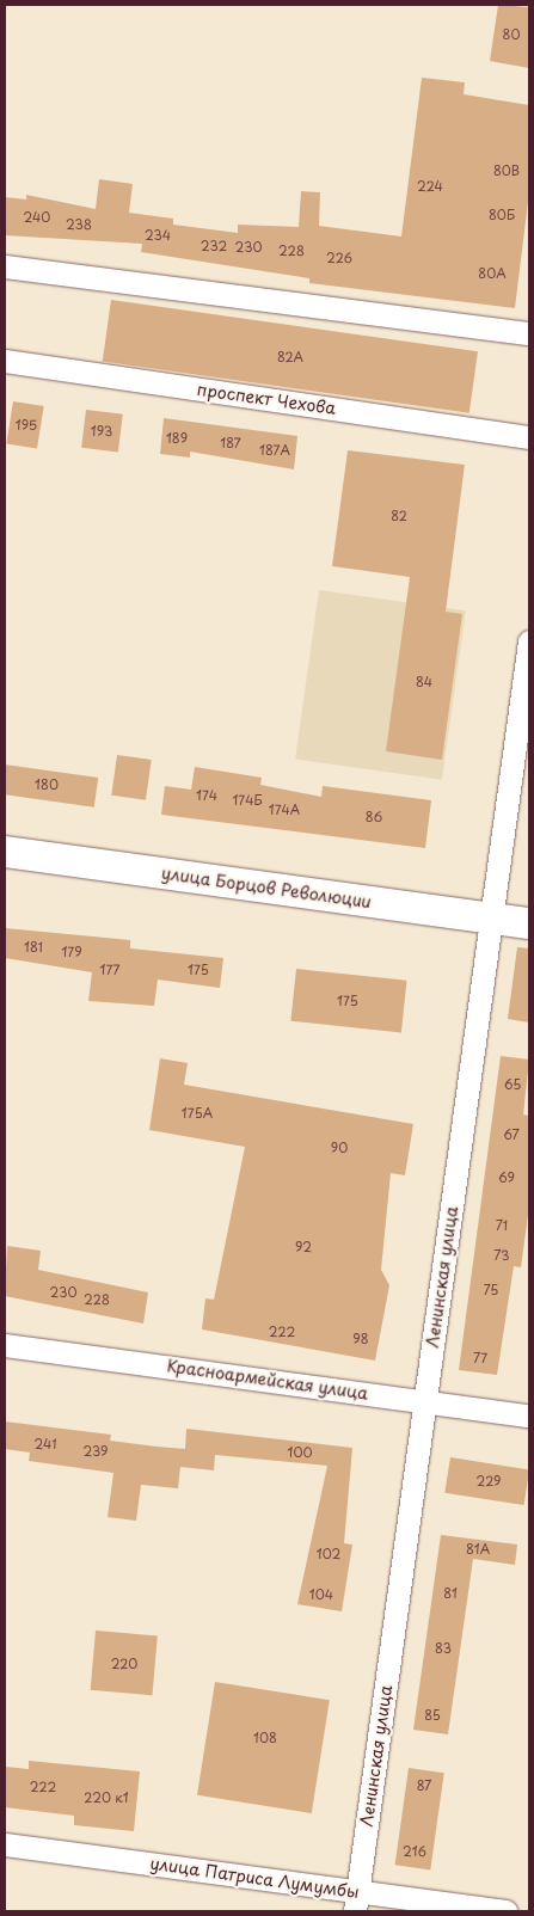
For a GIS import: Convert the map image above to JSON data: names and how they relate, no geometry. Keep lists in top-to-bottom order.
{
  "streets": {
    "main road": ["улица Борцов Революции"],
    "street": [
      "проспект Чехова",
      "Ленинская улица",
      "Красноармейская улица",
      "улица Патриса Лумумбы"
    ]
  },
  "crossings": [
    ["улица Борцов Революции", "Ленинская улица"],
    ["Ленинская улица", "Красноармейская улица"],
    ["Ленинская улица", "улица Патриса Лумумбы"]
  ],
  "house_numbers": [
    "80",
    "80В",
    "224",
    "80Б",
    "240",
    "238",
    "234",
    "232",
    "230",
    "228",
    "226",
    "80А",
    "82А",
    "195",
    "193",
    "189",
    "187",
    "187А",
    "82",
    "84",
    "180",
    "174",
    "174Б",
    "174А",
    "86",
    "181",
    "179",
    "177",
    "175",
    "175",
    "65",
    "175А",
    "67",
    "90",
    "69",
    "71",
    "92",
    "73",
    "75",
    "230",
    "228",
    "222",
    "98",
    "77",
    "241",
    "239",
    "100",
    "229",
    "81А",
    "102",
    "81",
    "104",
    "83",
    "220",
    "85",
    "108",
    "87",
    "222",
    "220 к1",
    "216"
  ]
}
